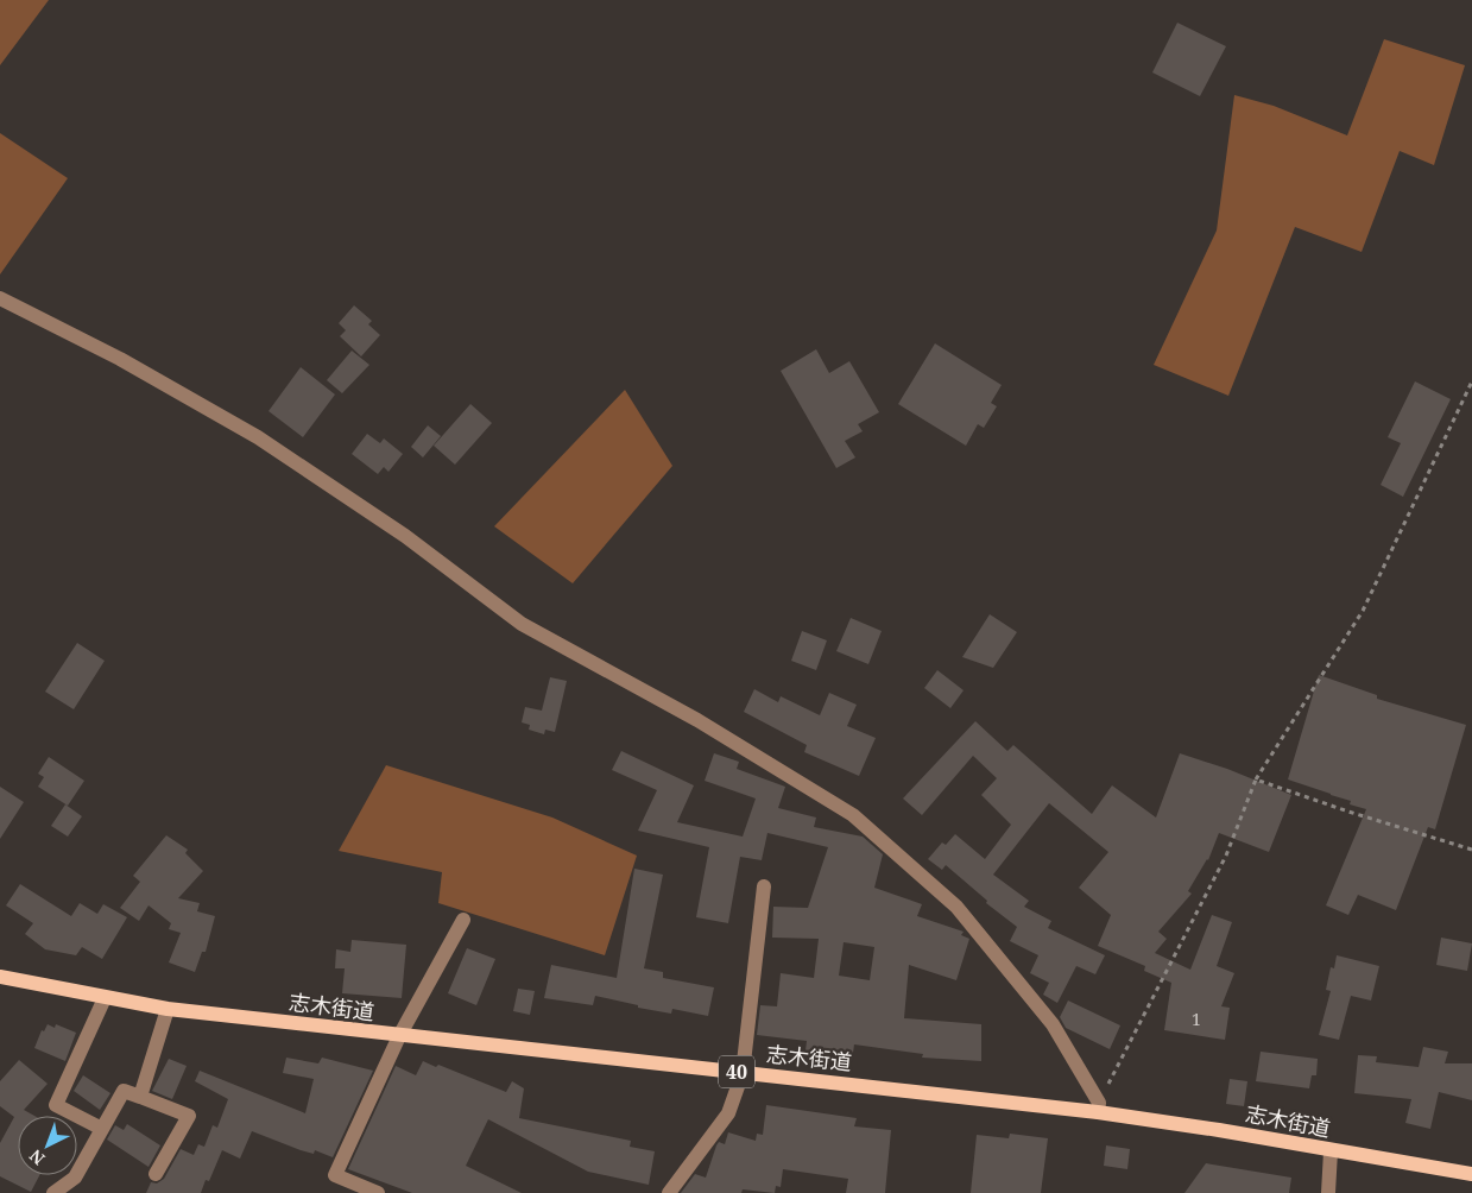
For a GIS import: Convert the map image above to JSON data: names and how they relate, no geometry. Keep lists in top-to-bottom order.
{
  "streets": {
    "main road": ["志木街道", "40"]
  },
  "house_numbers": ["1"],
  "north": "bottom left"
}
